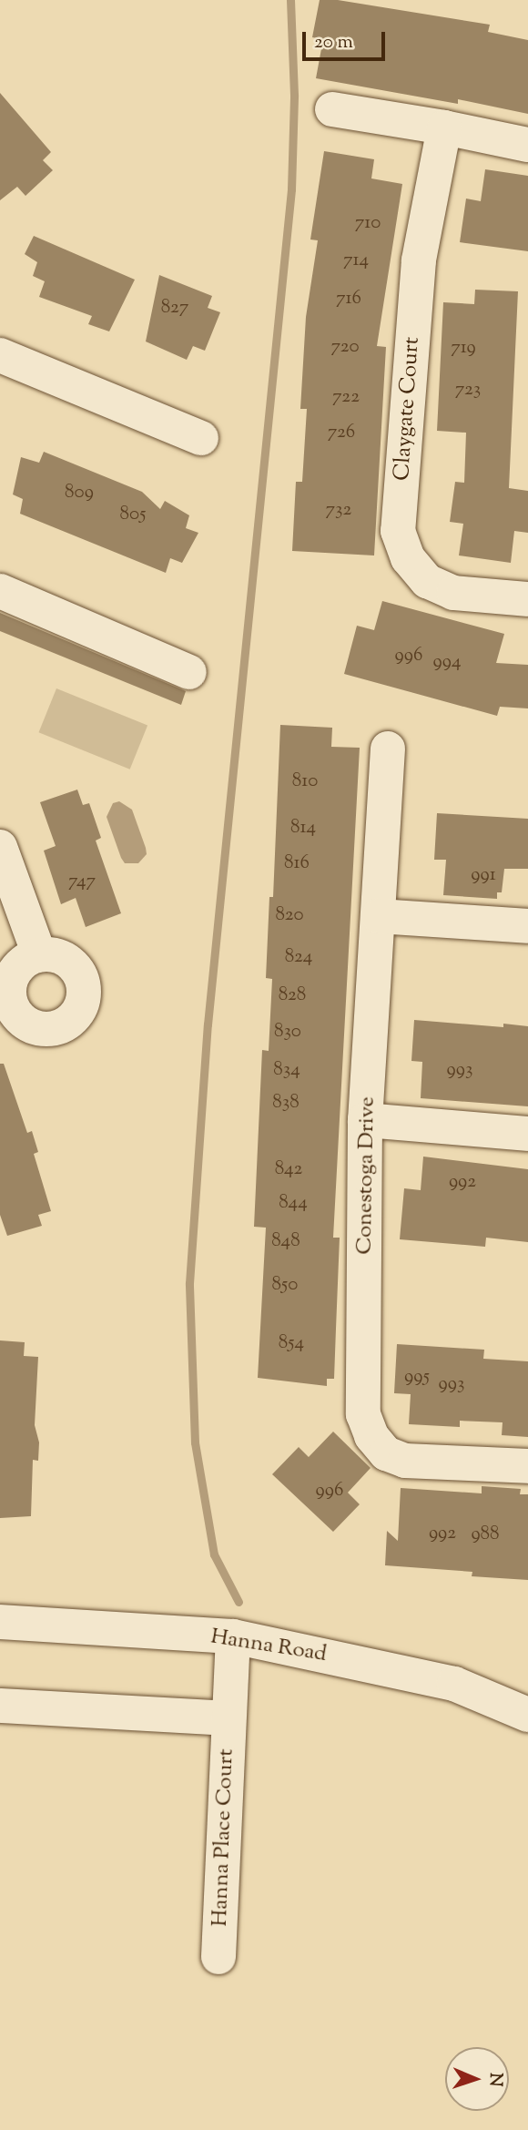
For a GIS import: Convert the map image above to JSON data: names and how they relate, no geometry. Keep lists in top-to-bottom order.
{
  "streets": {
    "street": [
      "Claygate Court",
      "Conestoga Drive",
      "Hanna Road",
      "Hanna Place Court"
    ]
  },
  "crossings": [
    ["Hanna Road", "Hanna Place Court"]
  ],
  "house_numbers": [
    "710",
    "714",
    "716",
    "827",
    "720",
    "719",
    "723",
    "722",
    "726",
    "809",
    "732",
    "805",
    "996",
    "994",
    "810",
    "814",
    "816",
    "991",
    "747",
    "820",
    "824",
    "828",
    "830",
    "834",
    "993",
    "838",
    "842",
    "992",
    "844",
    "848",
    "850",
    "854",
    "995",
    "993",
    "996",
    "992",
    "988"
  ],
  "scale_bar": "20 m",
  "north": "right"
}
